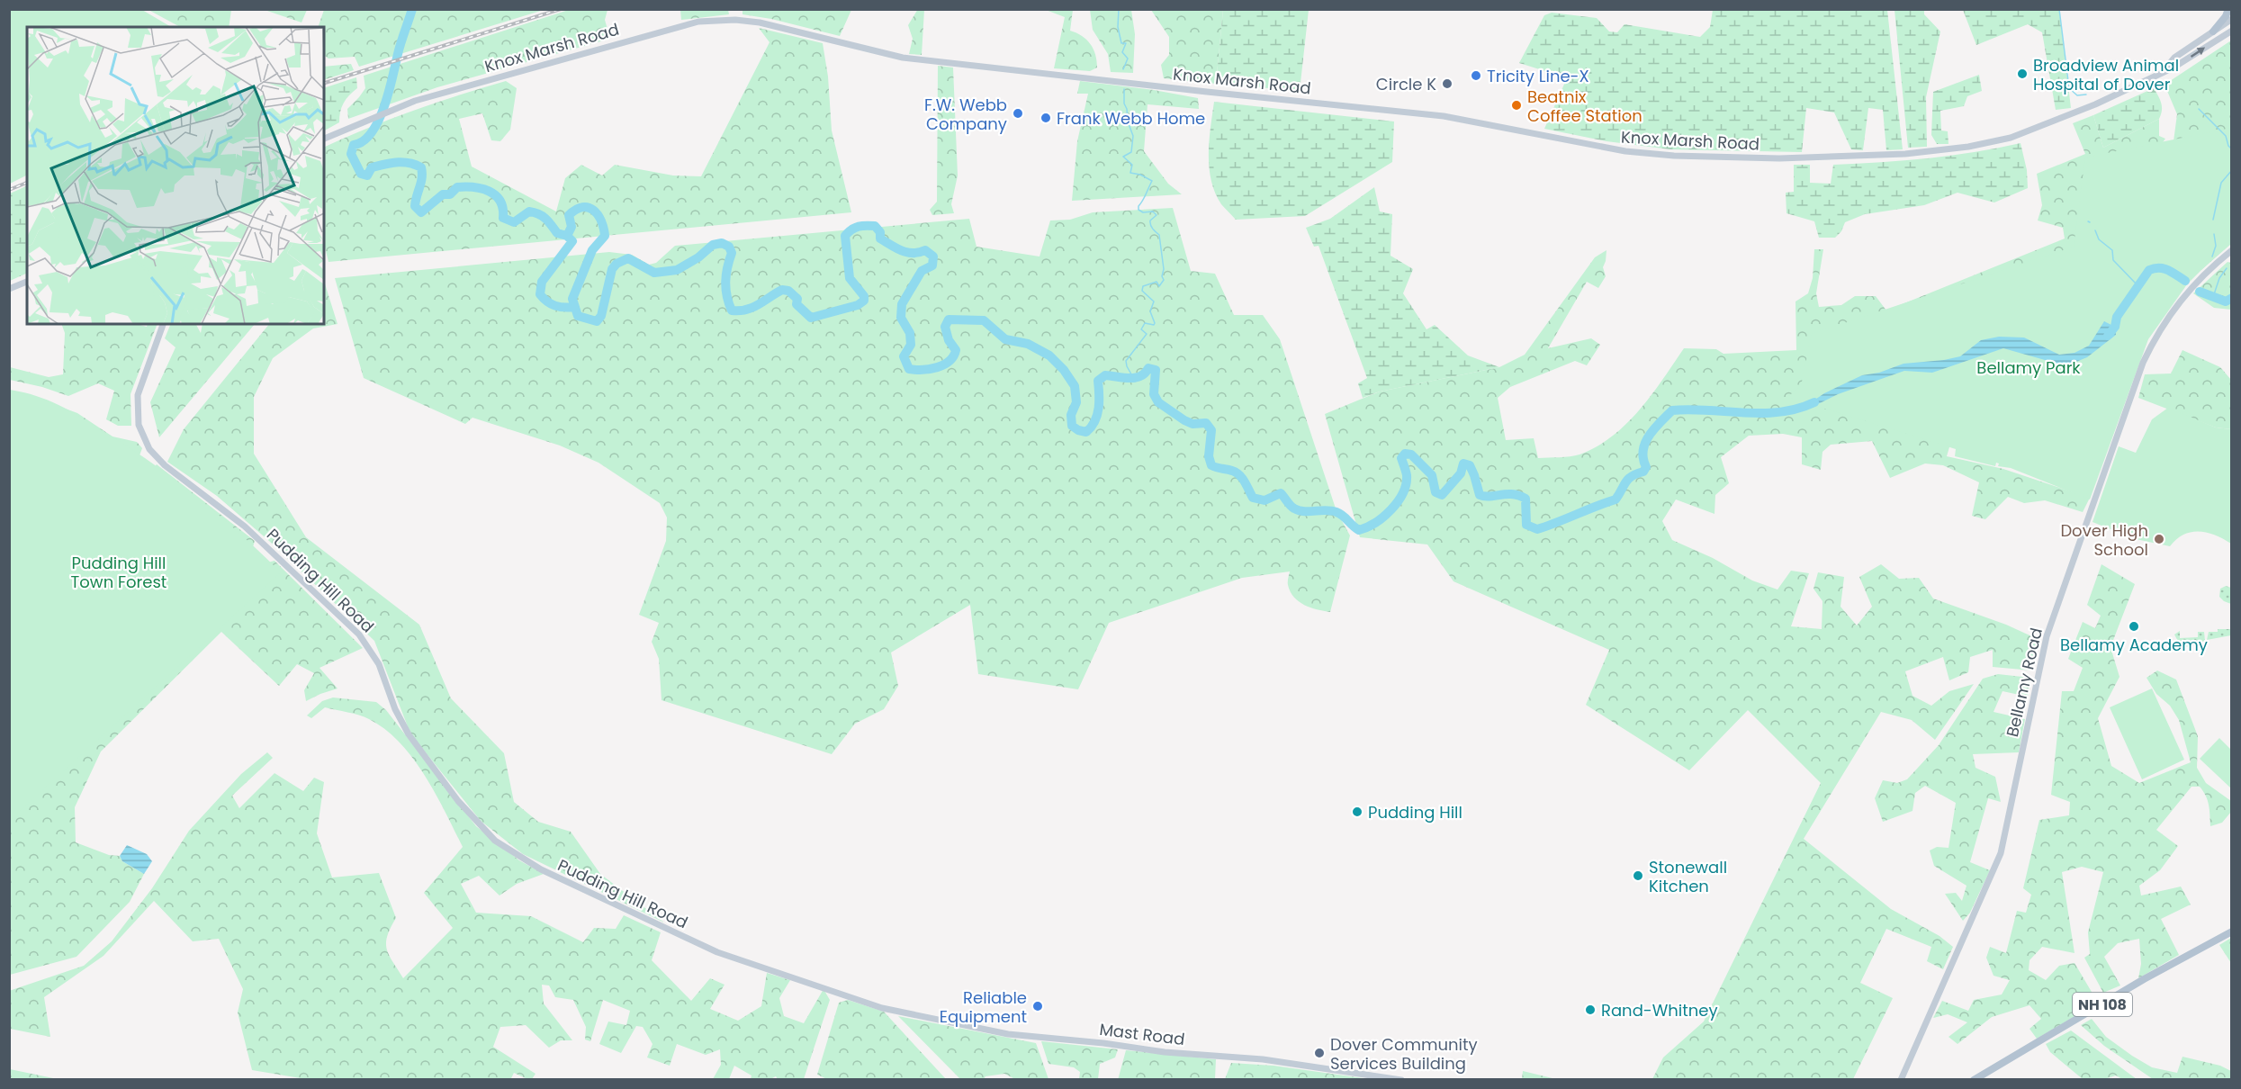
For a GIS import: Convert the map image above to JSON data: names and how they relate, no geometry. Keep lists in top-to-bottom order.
{
  "streets": {
    "main road": ["NH 108"],
    "street": [
      "Knox Marsh Road",
      "Pudding Hill Road",
      "Bellamy Road",
      "Mast Road"
    ]
  },
  "crossings": [
    ["Pudding Hill Road", "Mast Road"]
  ],
  "parks": ["Bellamy Park", "Pudding Hill Town Forest"],
  "places": [
    "Broadview Animal Hospital of Dover",
    "Tricity Line-X",
    "Circle K",
    "Beatnix Coffee Station",
    "F.W. Webb Company",
    "Frank Webb Home",
    "Dover High School",
    "Bellamy Academy",
    "Pudding Hill",
    "Stonewall Kitchen",
    "Reliable Equipment",
    "Rand-Whitney",
    "Dover Community Services Building"
  ]
}
